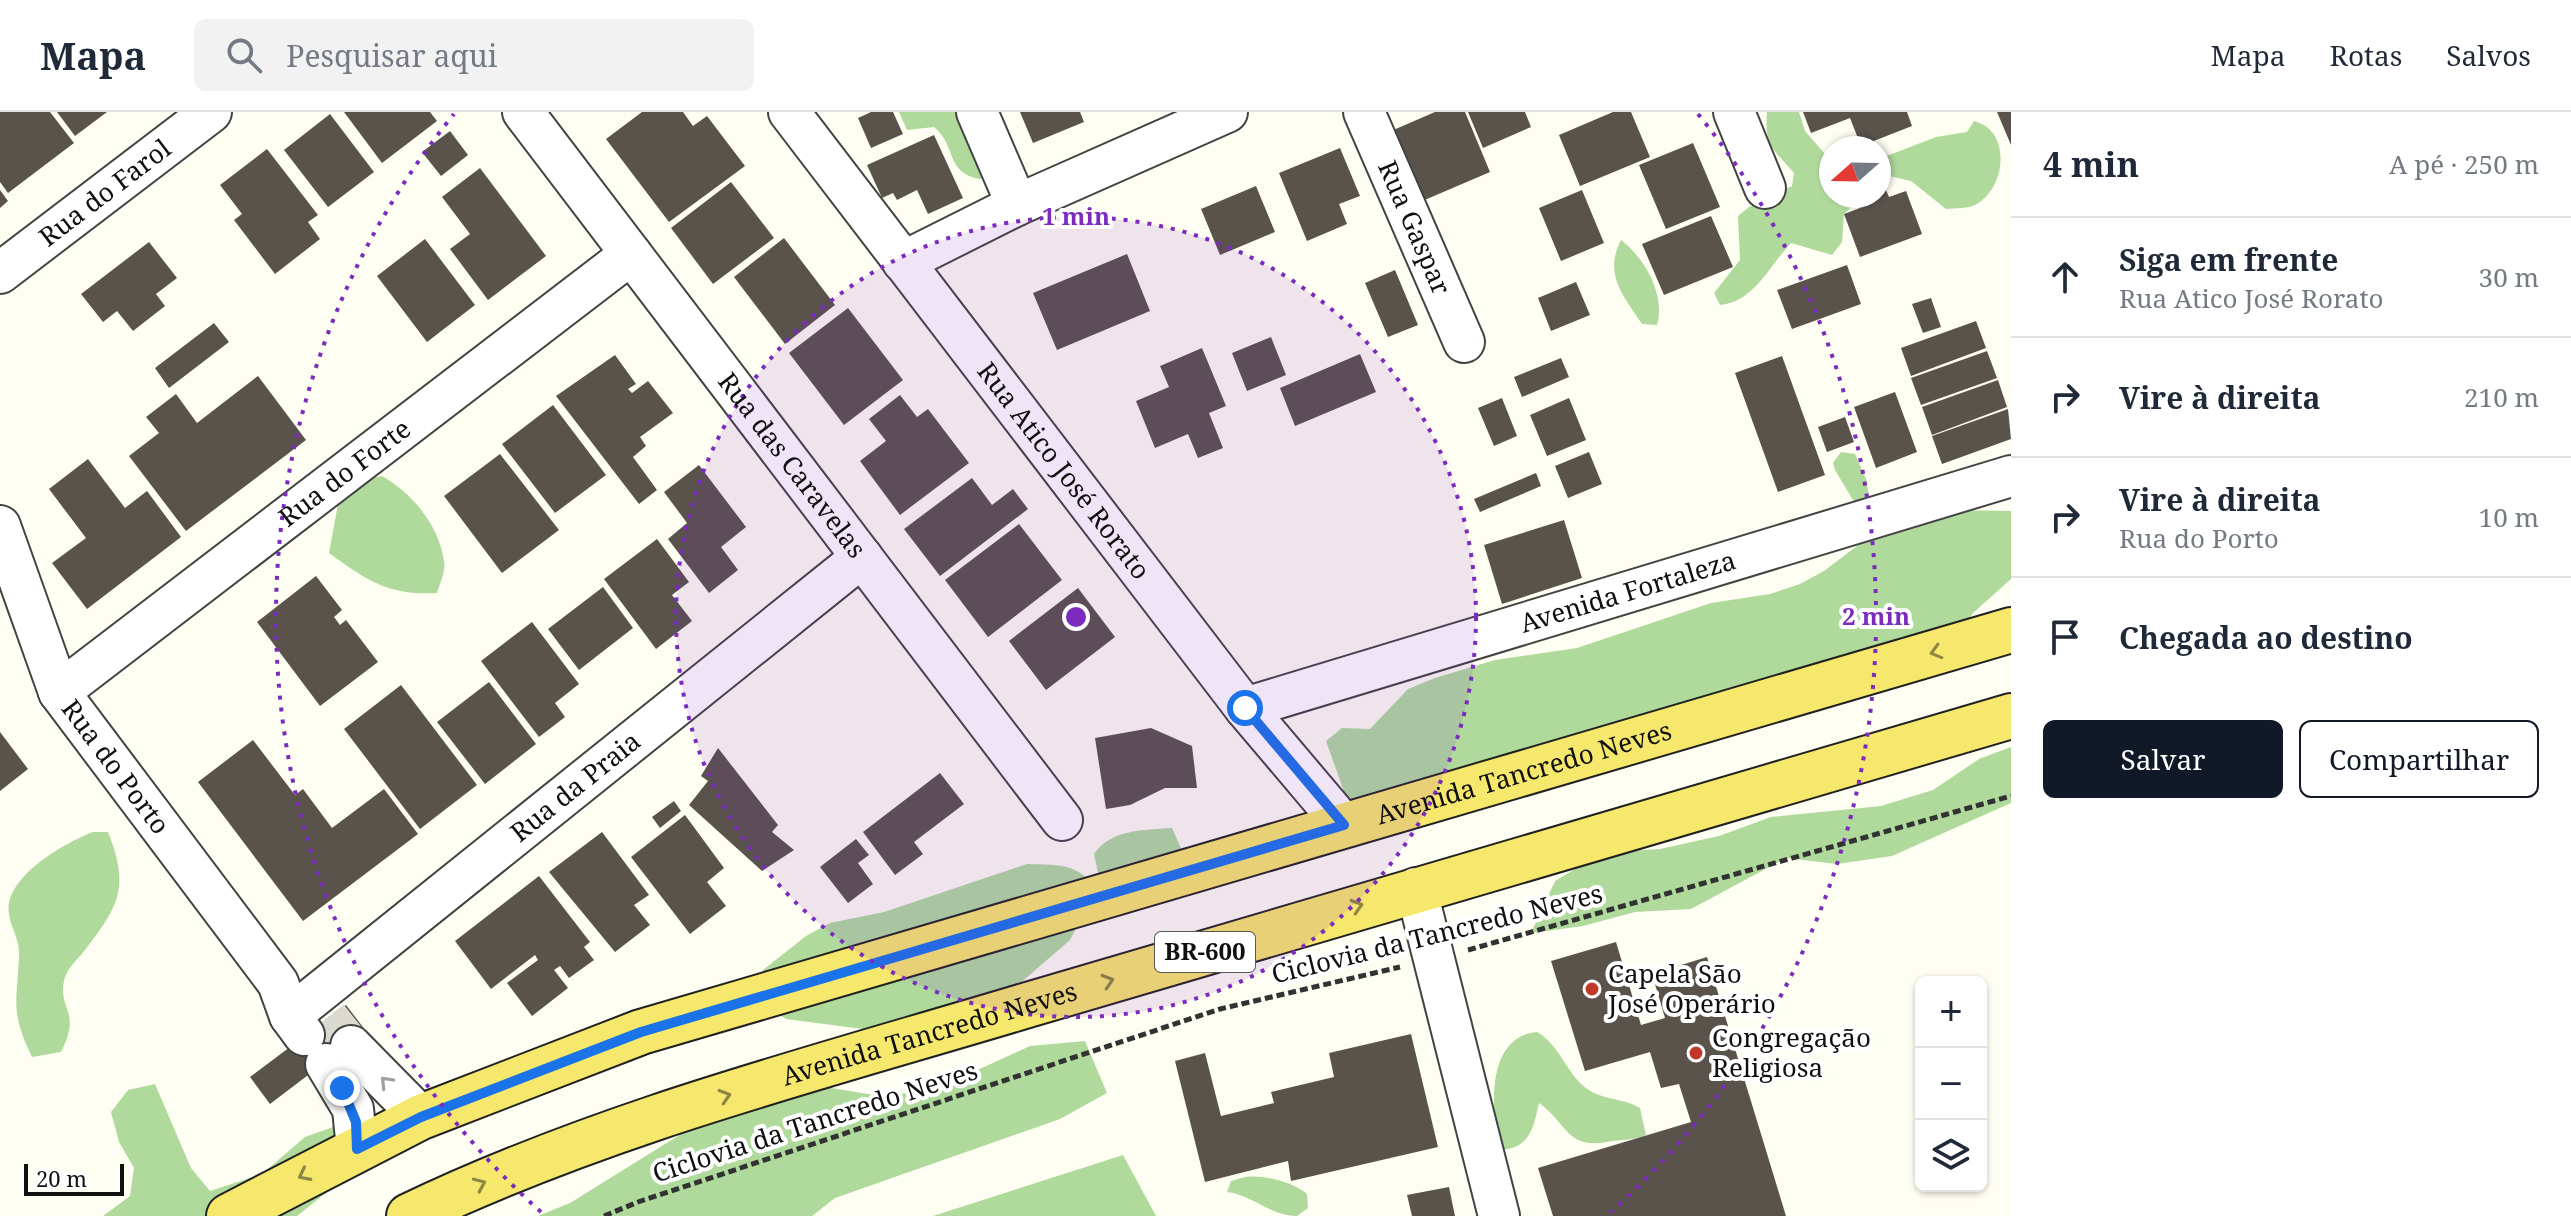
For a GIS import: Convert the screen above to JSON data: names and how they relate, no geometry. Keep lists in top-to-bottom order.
{
  "streets": {
    "main road": ["Avenida Tancredo Neves", "BR-600"],
    "street": [
      "Rua do Farol",
      "Rua Gaspar",
      "Rua das Caravelas",
      "Rua Atico José Rorato",
      "Rua do Forte",
      "Avenida Fortaleza",
      "Rua do Porto",
      "Rua da Praia"
    ],
    "path": ["Ciclovia da Tancredo Neves"]
  },
  "crossings": [
    ["Rua das Caravelas", "Rua do Forte"],
    ["Rua das Caravelas", "Rua da Praia"],
    ["Rua Atico José Rorato", "Avenida Fortaleza"],
    ["Rua Atico José Rorato", "Avenida Tancredo Neves"],
    ["Rua do Forte", "Rua do Porto"],
    ["Rua do Porto", "Avenida Tancredo Neves"],
    ["Rua do Porto", "Rua da Praia"]
  ],
  "places": ["Capela São José Operário", "Congregação Religiosa"],
  "scale_bar": "20 m",
  "north": "left",
  "page": {
    "header": "Mapa",
    "search": "Pesquisar aqui",
    "nav": ["Mapa", "Rotas", "Salvos"],
    "heading": ["4 min", "A pé · 250 m"],
    "list": [
      ["Siga em frente", "Rua Atico José Rorato", "30 m"],
      ["Vire à direita", "210 m"],
      ["Vire à direita", "Rua do Porto", "10 m"],
      "Chegada ao destino"
    ],
    "buttons": ["Salvar", "Compartilhar"],
    "map_buttons": ["+", "−"],
    "scale": "20 m"
  },
  "rings": ["1 min", "2 min"]
}
